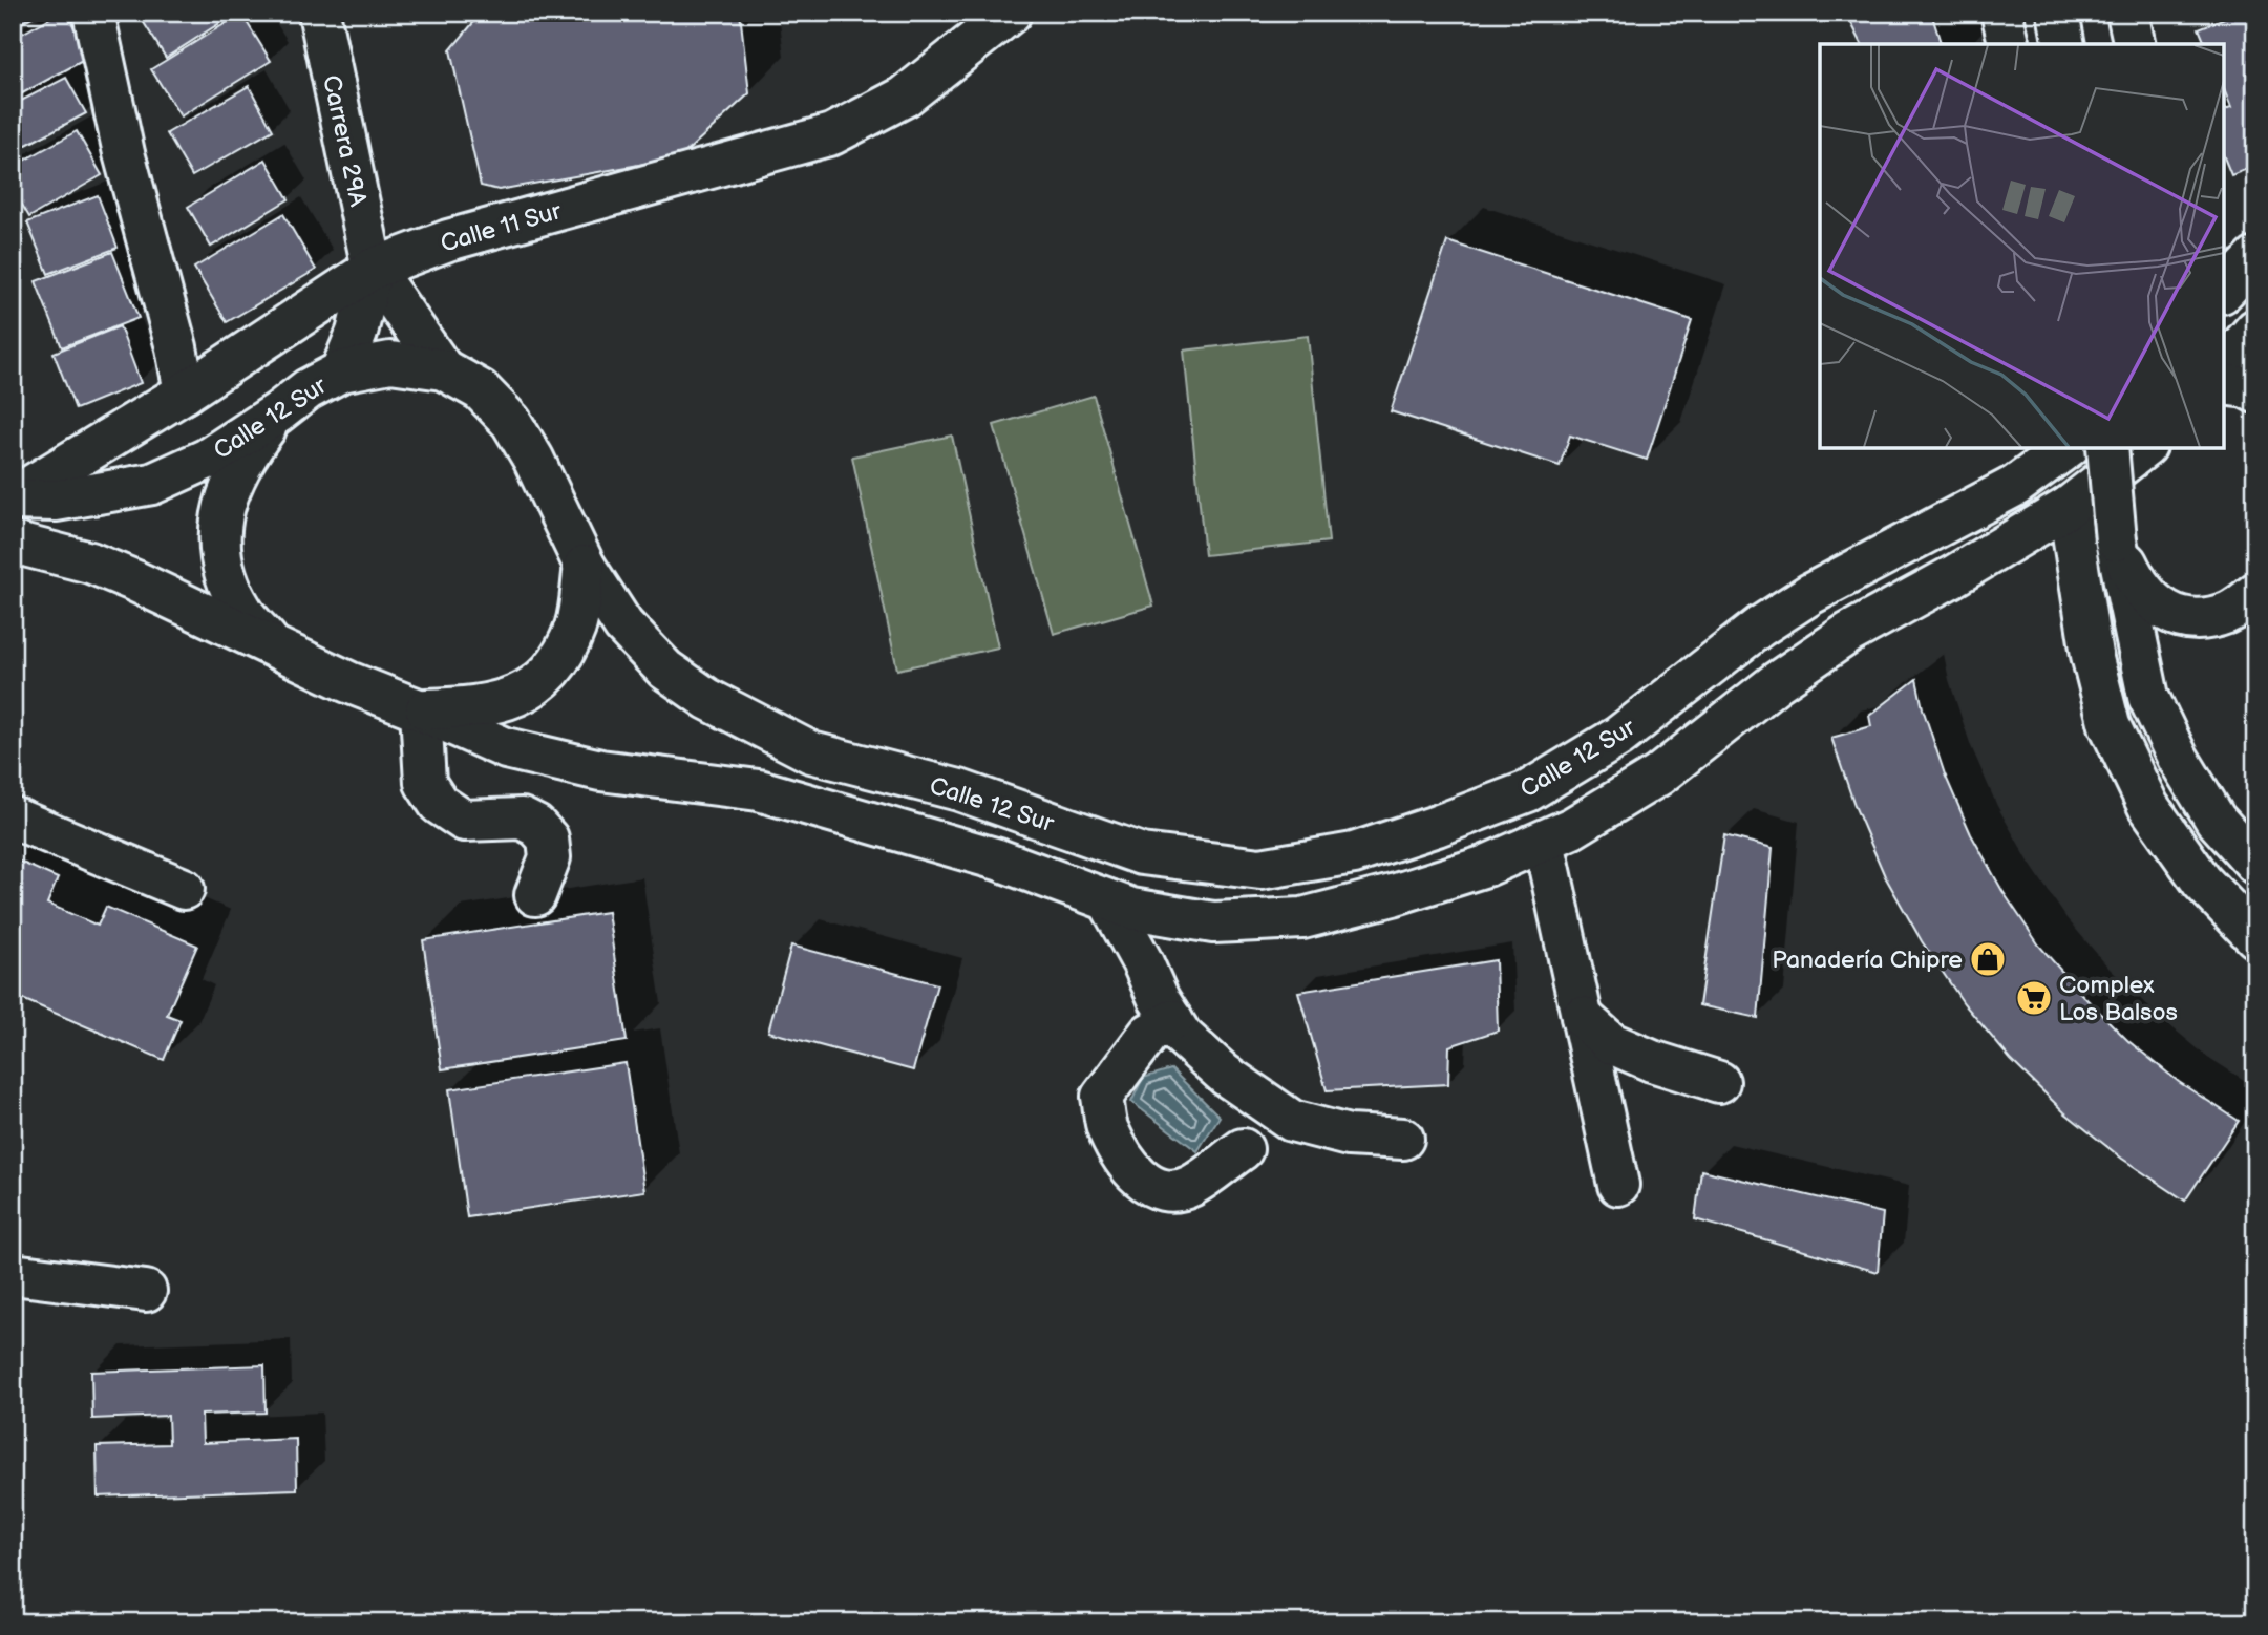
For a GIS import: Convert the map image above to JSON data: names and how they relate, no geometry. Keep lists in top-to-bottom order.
{
  "streets": {
    "main road": ["Carrera 29A", "Calle 11 Sur", "Calle 12 Sur"]
  },
  "crossings": [
    ["Carrera 29A", "Calle 11 Sur"],
    ["Carrera 29A", "Calle 12 Sur"],
    ["Calle 11 Sur", "Calle 12 Sur"]
  ],
  "places": {
    "shop": ["Panadería Chipre"],
    "supermarket": ["Complex Los Balsos"]
  }
}
